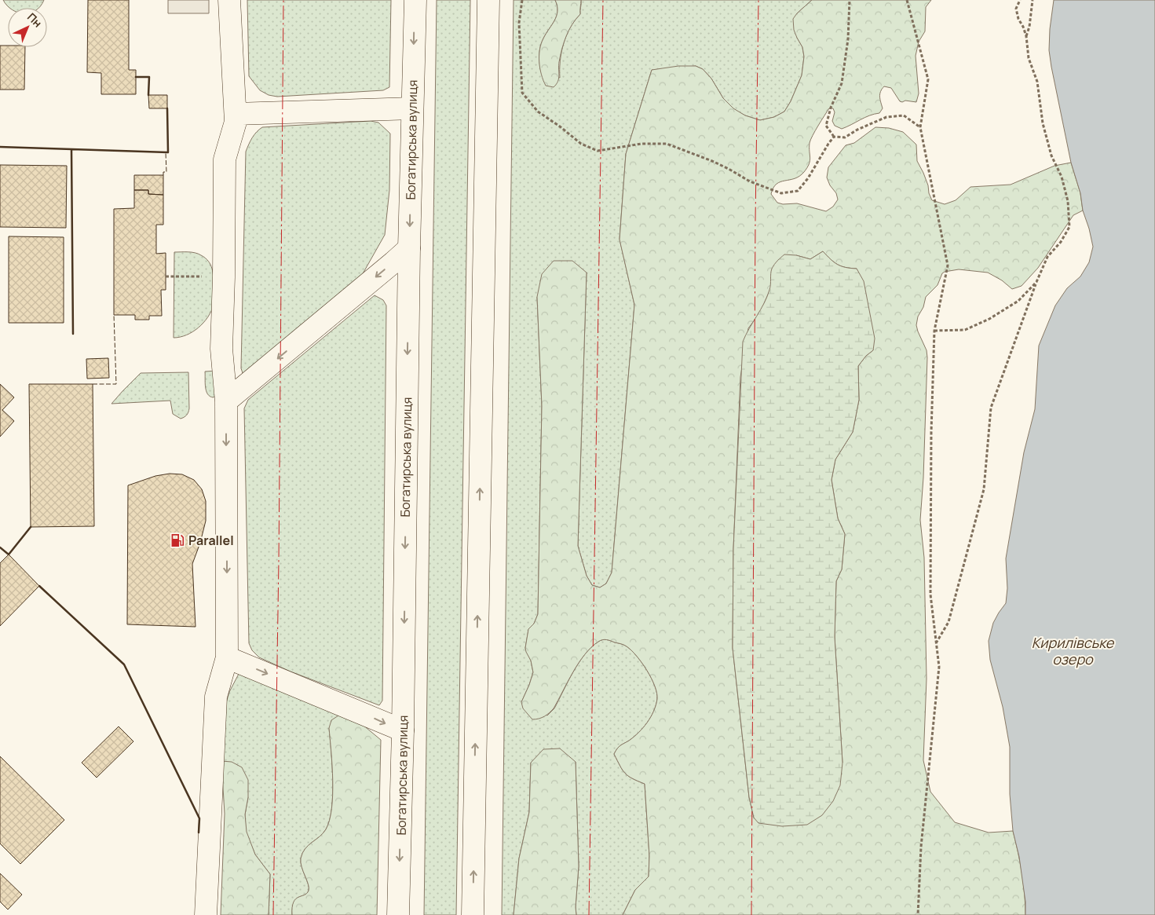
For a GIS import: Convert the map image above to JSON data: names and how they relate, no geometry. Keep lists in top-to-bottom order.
{
  "streets": {
    "main road": ["Богатирська вулиця"]
  },
  "water": ["Кирилівське озеро"],
  "places": {
    "fuel station": ["Parallel"]
  },
  "north": "top right"
}
